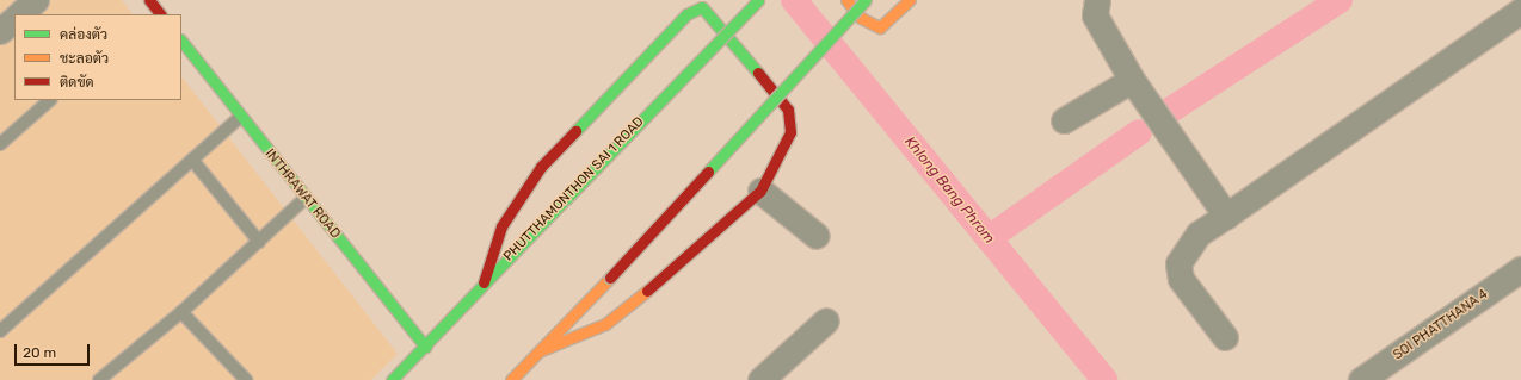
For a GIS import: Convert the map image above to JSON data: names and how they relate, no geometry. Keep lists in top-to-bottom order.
{
  "streets": {
    "main road": ["PHUTTHAMONTHON SAI 1 ROAD", "INTHRAWAT ROAD"],
    "street": ["SOI PHATTHANA 4"]
  },
  "crossings": [
    ["PHUTTHAMONTHON SAI 1 ROAD", "INTHRAWAT ROAD"]
  ],
  "water": ["Khlong Bang Phrom"],
  "legend": ["คล่องตัว", "ชะลอตัว", "ติดขัด"],
  "scale_bar": "20 m"
}
